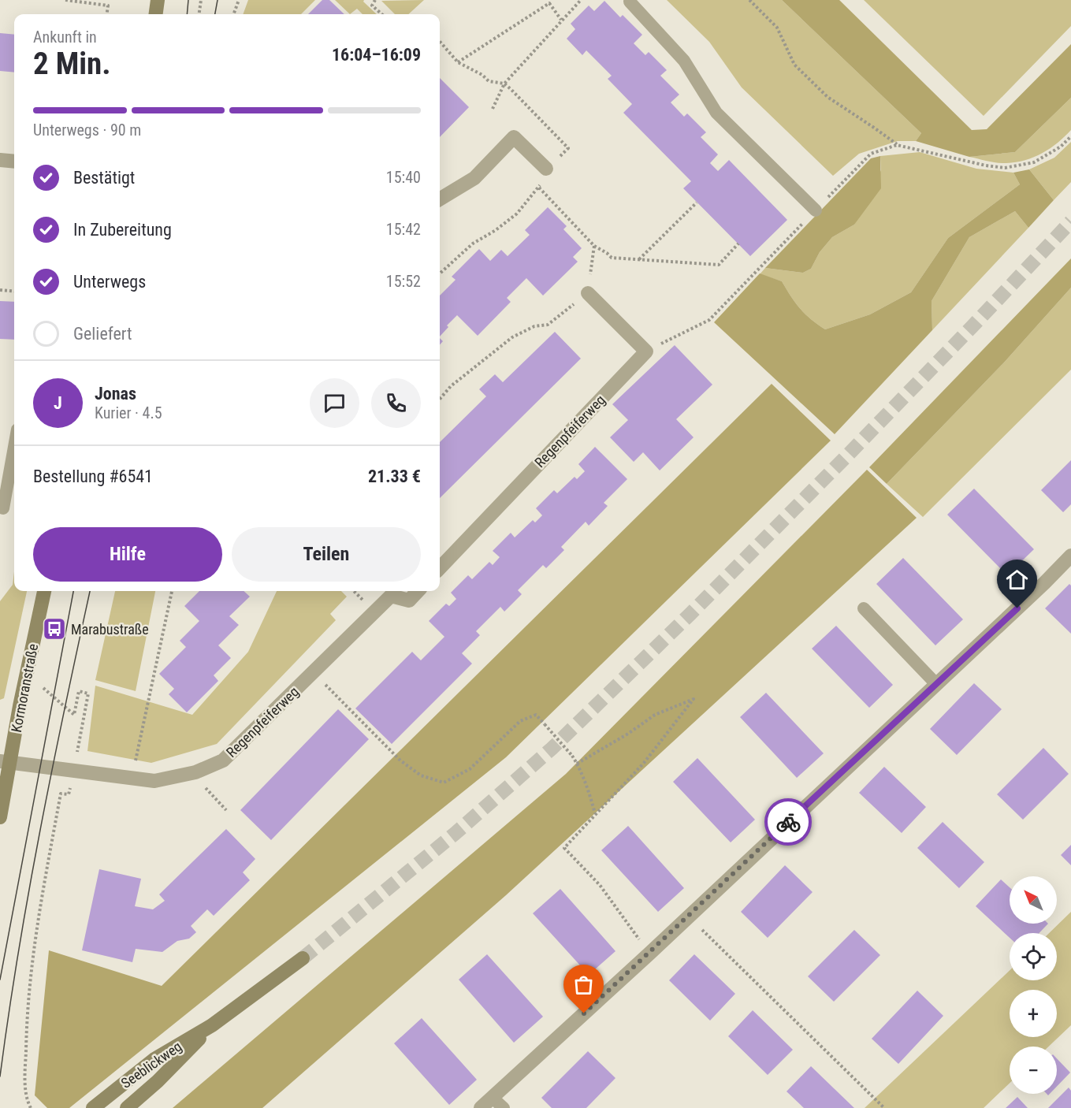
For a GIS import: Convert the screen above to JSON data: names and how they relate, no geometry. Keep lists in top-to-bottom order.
{
  "streets": {
    "main road": ["Kormoranstraße", "Seeblickweg"],
    "street": ["Regenpfeiferweg"]
  },
  "crossings": [
    ["Regenpfeiferweg", "Kormoranstraße"]
  ],
  "places": {
    "bus stop": ["Marabustraße"]
  },
  "north": "top left",
  "page": {
    "heading": ["2 Min.", "Ankunft in", "16:04–16:09"],
    "panel": [
      "Jonas",
      "Kurier · 4.5",
      "Bestellung #6541",
      "21.33 €"
    ],
    "bar": "Unterwegs · 90 m",
    "list": [
      ["Bestätigt", "15:40"],
      ["In Zubereitung", "15:42"],
      ["Unterwegs", "15:52"],
      "Geliefert"
    ],
    "round": "J",
    "buttons": ["Hilfe", "Teilen"],
    "map_buttons": ["+", "−"]
  }
}
